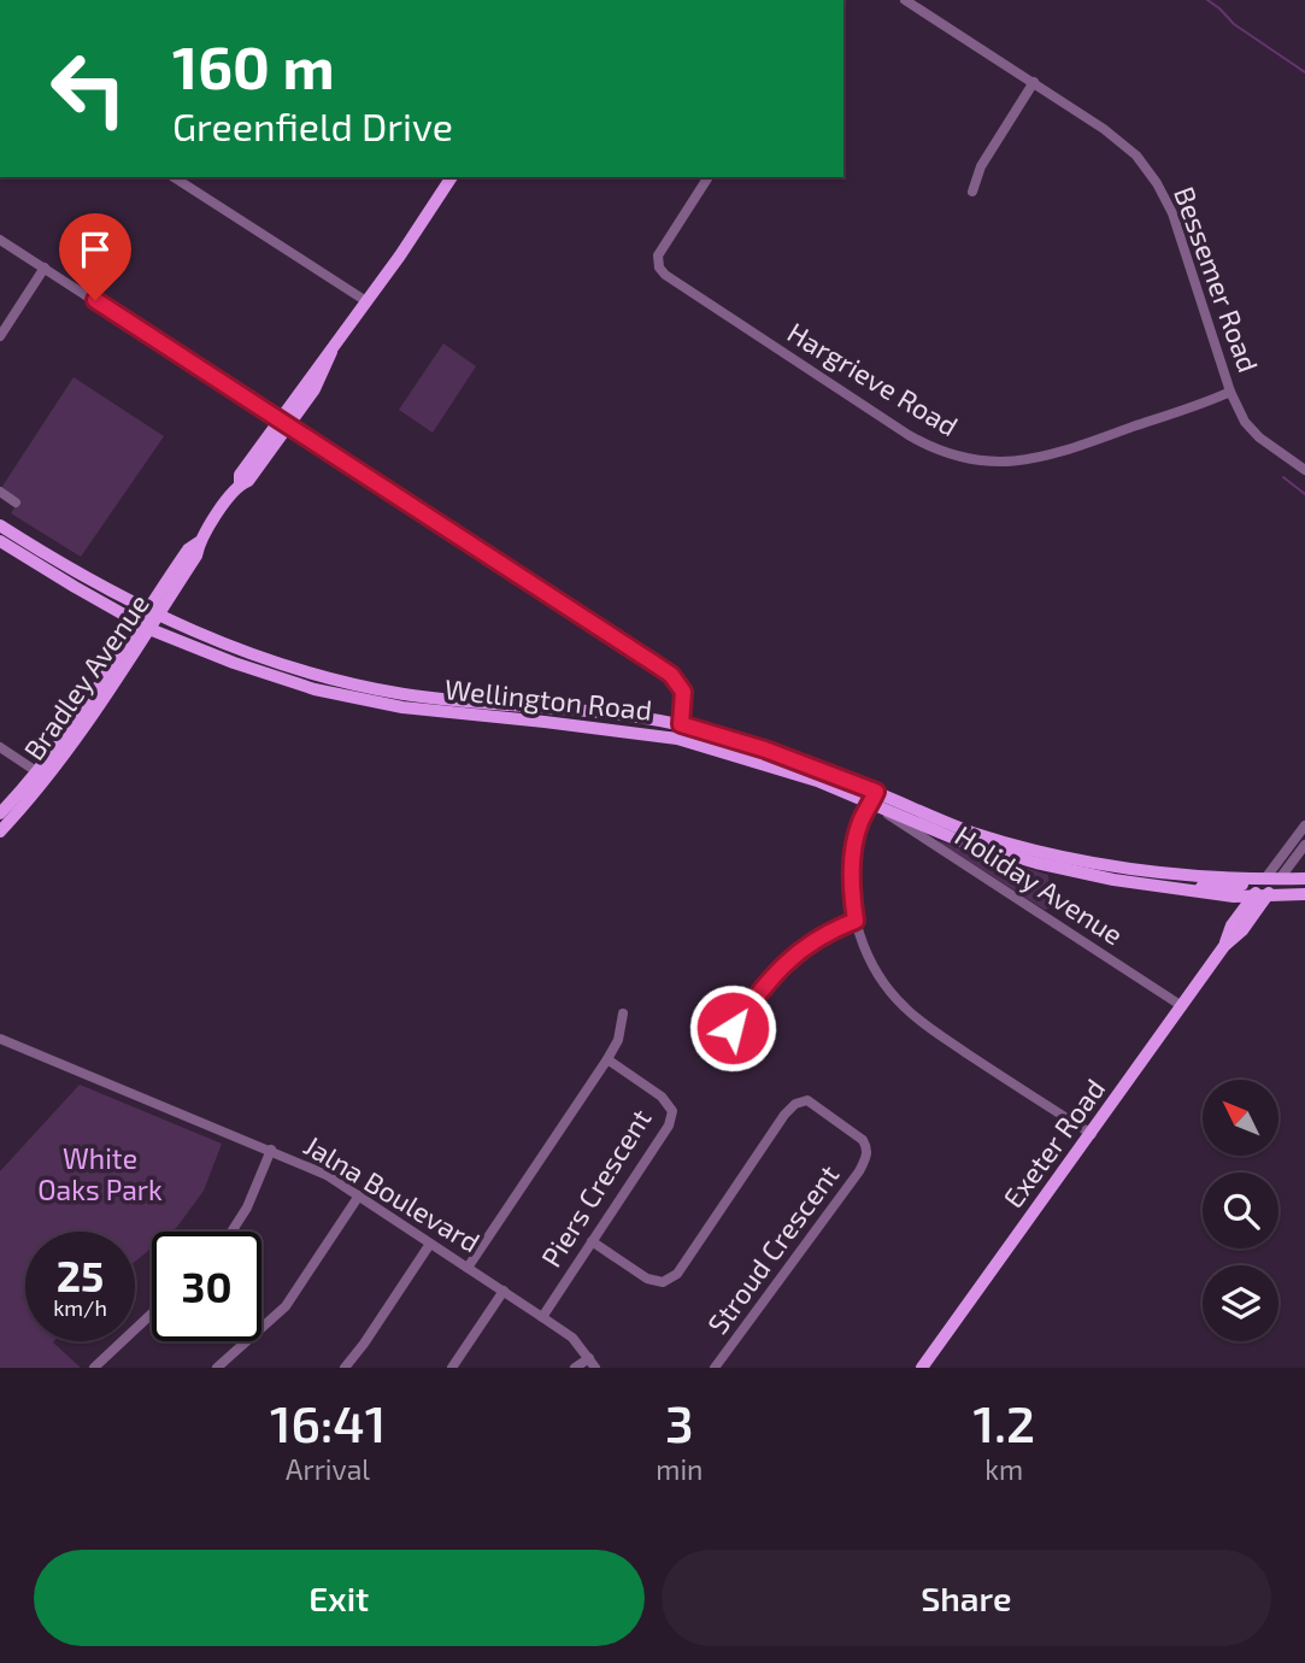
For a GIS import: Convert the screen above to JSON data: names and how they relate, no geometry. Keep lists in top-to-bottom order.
{
  "streets": {
    "main road": ["Bradley Avenue", "Wellington Road", "Exeter Road"],
    "street": [
      "Bessemer Road",
      "Hargrieve Road",
      "Holiday Avenue",
      "Piers Crescent",
      "Jalna Boulevard",
      "Stroud Crescent"
    ]
  },
  "crossings": [
    ["Bessemer Road", "Hargrieve Road"],
    ["Bradley Avenue", "Wellington Road"],
    ["Wellington Road", "Holiday Avenue"],
    ["Wellington Road", "Exeter Road"],
    ["Holiday Avenue", "Exeter Road"],
    ["Piers Crescent", "Jalna Boulevard"],
    ["Piers Crescent", "Stroud Crescent"]
  ],
  "parks": ["White Oaks Park"],
  "north": "top left",
  "page": {
    "turn": ["160 m", "Greenfield Drive"],
    "speed": "25 km/h",
    "limit": "30",
    "eta": [
      "16:41",
      "Arrival",
      "3",
      "min",
      "1.2",
      "km"
    ],
    "buttons": ["Exit", "Share"]
  }
}
